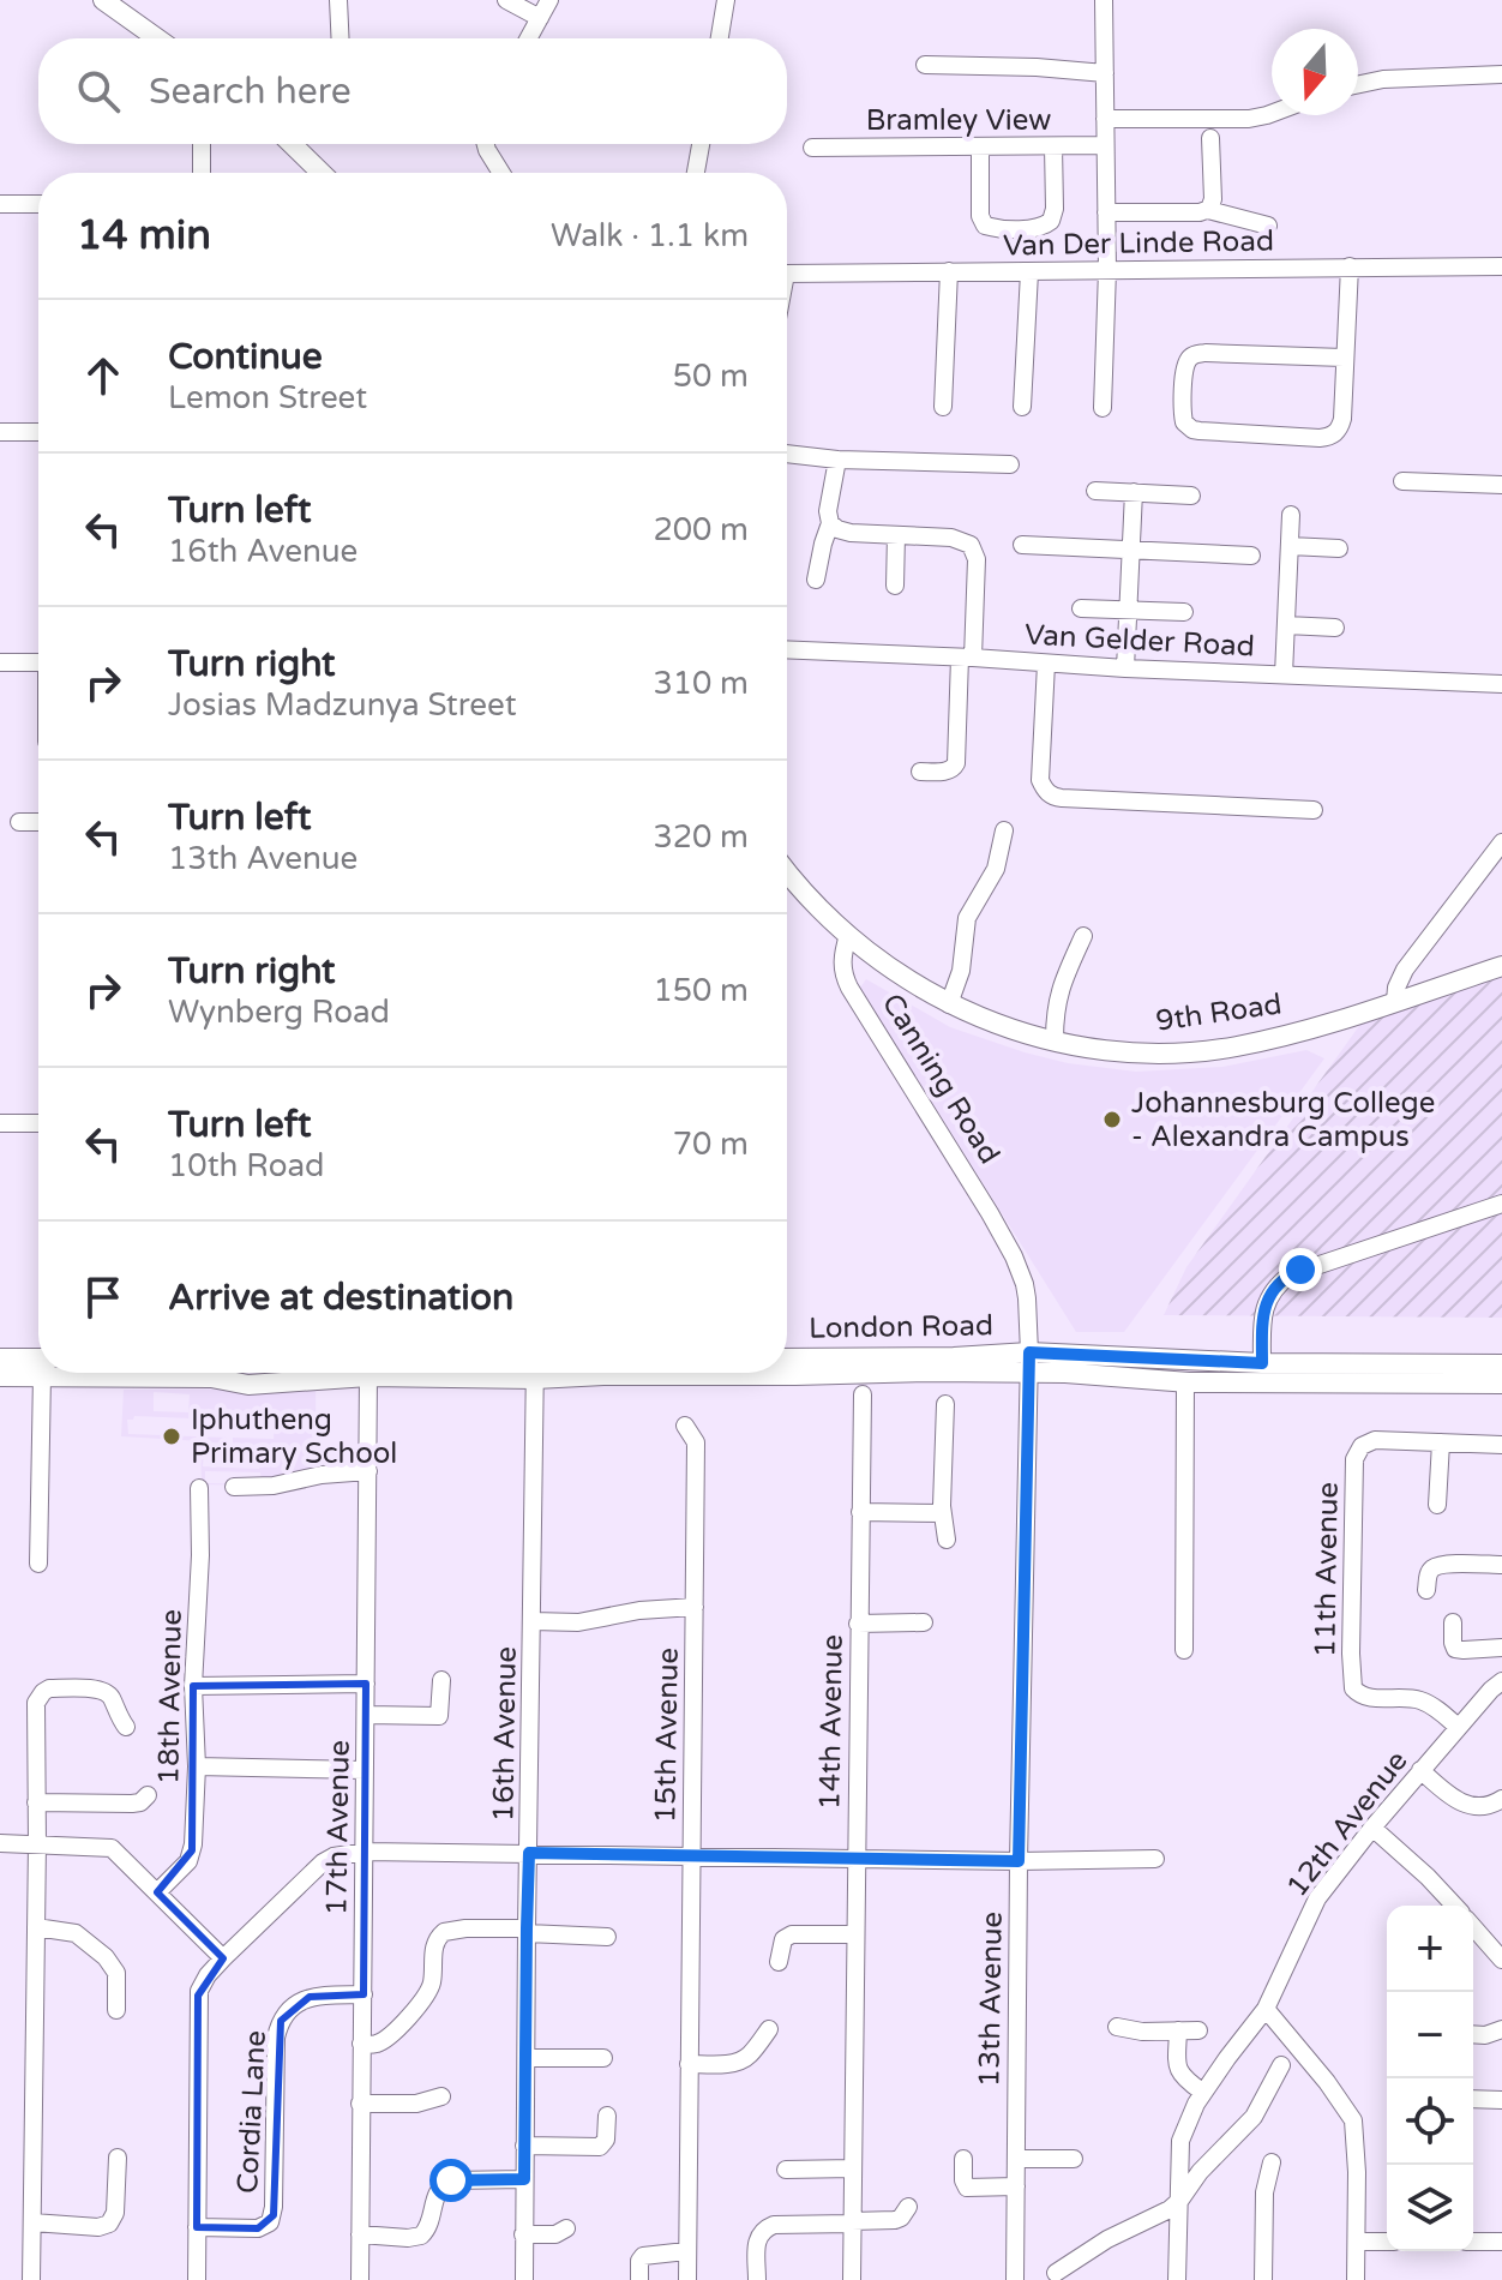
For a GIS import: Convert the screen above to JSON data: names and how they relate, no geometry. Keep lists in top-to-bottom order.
{
  "streets": {
    "main road": ["9th Road", "London Road"],
    "street": [
      "Bramley View",
      "Van Der Linde Road",
      "Van Gelder Road",
      "Canning Road",
      "11th Avenue",
      "18th Avenue",
      "14th Avenue",
      "16th Avenue",
      "15th Avenue",
      "12th Avenue",
      "17th Avenue",
      "13th Avenue",
      "Cordia Lane"
    ]
  },
  "crossings": [
    ["9th Road", "Canning Road"],
    ["Canning Road", "London Road"],
    ["Canning Road", "13th Avenue"],
    ["London Road", "17th Avenue"],
    ["London Road", "13th Avenue"],
    ["11th Avenue", "12th Avenue"],
    ["17th Avenue", "Cordia Lane"]
  ],
  "places": ["Johannesburg College - Alexandra Campus", "Iphutheng Primary School"],
  "north": "bottom",
  "page": {
    "search": "Search here",
    "heading": ["14 min", "Walk · 1.1 km"],
    "list": [
      ["Continue", "Lemon Street", "50 m"],
      ["Turn left", "16th Avenue", "200 m"],
      ["Turn right", "Josias Madzunya Street", "310 m"],
      ["Turn left", "13th Avenue", "320 m"],
      ["Turn right", "Wynberg Road", "150 m"],
      ["Turn left", "10th Road", "70 m"],
      "Arrive at destination"
    ],
    "map_buttons": ["+", "−"]
  }
}
